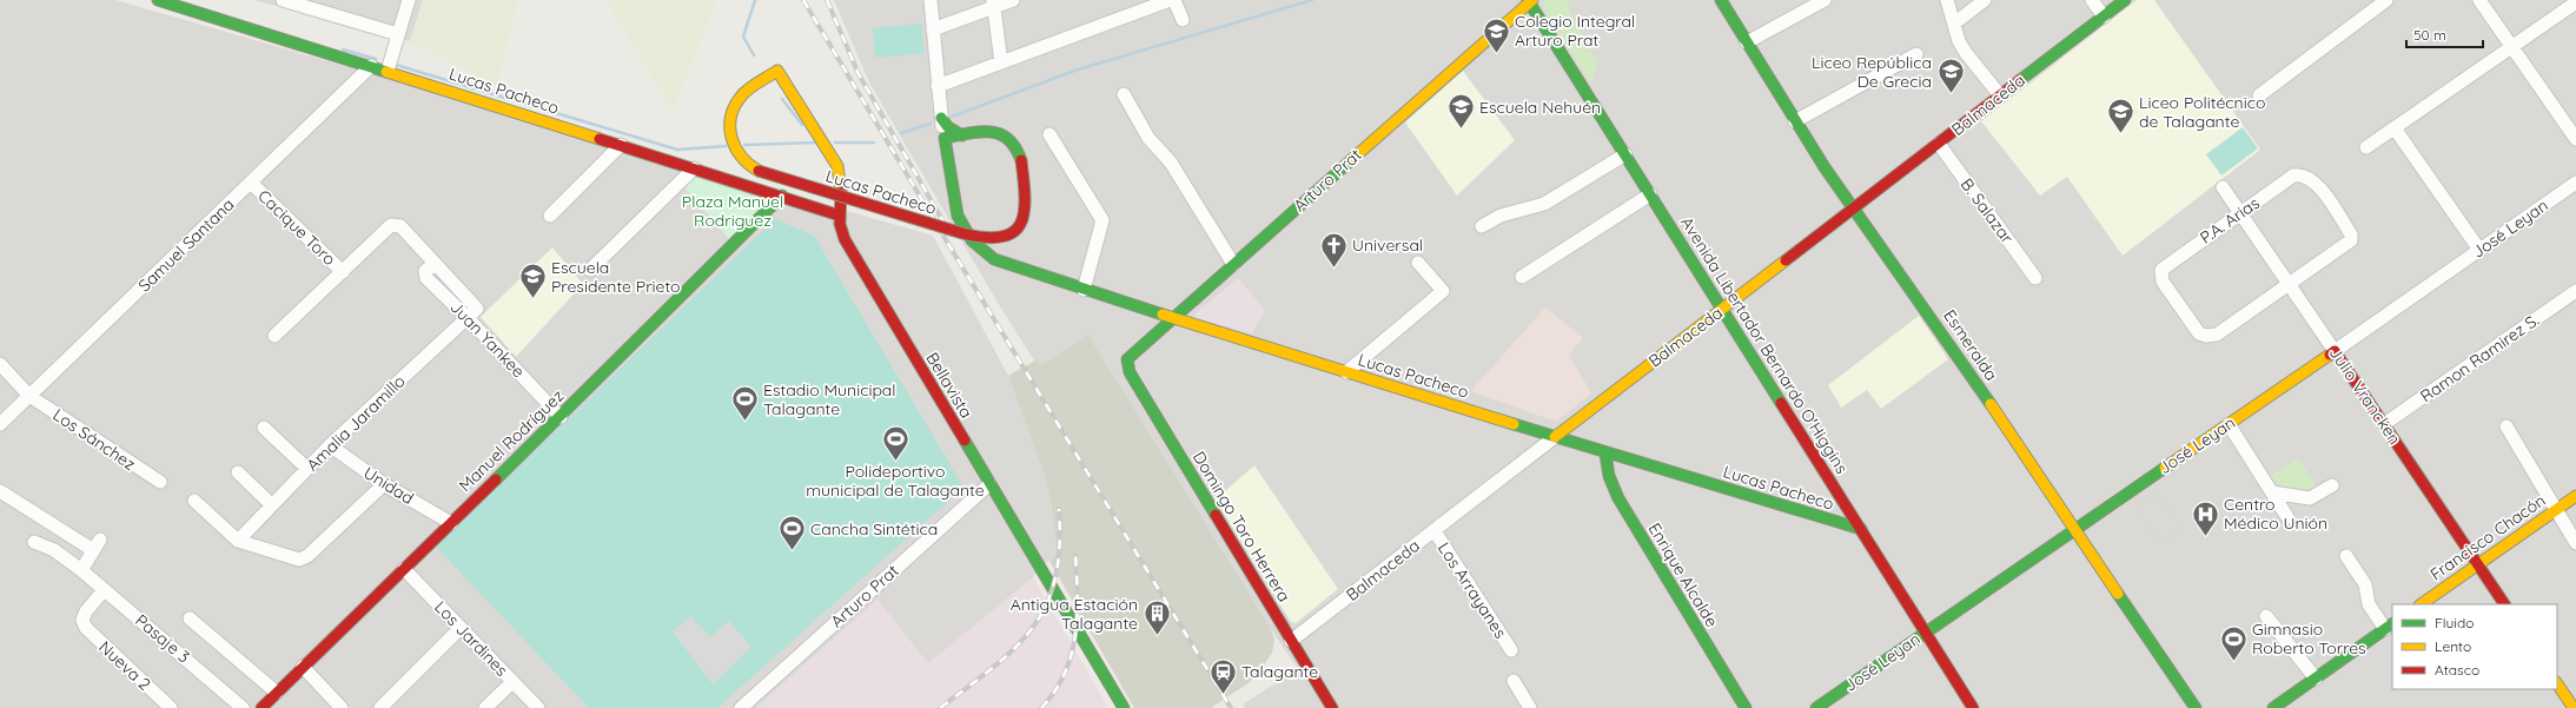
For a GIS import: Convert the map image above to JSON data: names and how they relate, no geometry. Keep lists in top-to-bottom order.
{
  "streets": {
    "main road": [
      "Lucas Pacheco",
      "Balmaceda",
      "Arturo Prat",
      "José Leyan",
      "Avenida Libertador Bernardo O'Higgins",
      "Esmeralda",
      "Bellavista",
      "Julio Vrancken",
      "Manuel Rodríguez",
      "Domingo Toro Herrera",
      "Francisco Chacón",
      "Enrique Alcalde"
    ],
    "street": [
      "B. Salazar",
      "P.A. Arias",
      "Cacique Toro",
      "Samuel Santana",
      "Juan Yankee",
      "Ramon Ramirez S.",
      "Amalia Jaramillo",
      "Los Sánchez",
      "Unidad",
      "Los Arrayanes",
      "Pasaje 3",
      "Los Jardines",
      "Nueva 2"
    ]
  },
  "crossings": [
    ["Lucas Pacheco", "Balmaceda"],
    ["Lucas Pacheco", "Arturo Prat"],
    ["Lucas Pacheco", "Samuel Santana"],
    ["Lucas Pacheco", "Avenida Libertador Bernardo O'Higgins"],
    ["Lucas Pacheco", "Bellavista"],
    ["Lucas Pacheco", "Manuel Rodríguez"],
    ["Lucas Pacheco", "Enrique Alcalde"],
    ["Balmaceda", "B. Salazar"],
    ["Balmaceda", "Avenida Libertador Bernardo O'Higgins"],
    ["Balmaceda", "Esmeralda"],
    ["Balmaceda", "Domingo Toro Herrera"],
    ["Balmaceda", "Los Arrayanes"],
    ["Arturo Prat", "Avenida Libertador Bernardo O'Higgins"],
    ["Arturo Prat", "Bellavista"],
    ["Arturo Prat", "Domingo Toro Herrera"],
    ["P.A. Arias", "Julio Vrancken"],
    ["Cacique Toro", "Samuel Santana"],
    ["Cacique Toro", "Juan Yankee"],
    ["José Leyan", "Avenida Libertador Bernardo O'Higgins"],
    ["José Leyan", "Esmeralda"],
    ["José Leyan", "Julio Vrancken"],
    ["Samuel Santana", "Los Sánchez"],
    ["Juan Yankee", "Amalia Jaramillo"],
    ["Juan Yankee", "Manuel Rodríguez"],
    ["Ramon Ramirez S.", "Julio Vrancken"],
    ["Julio Vrancken", "Francisco Chacón"],
    ["Amalia Jaramillo", "Unidad"],
    ["Manuel Rodríguez", "Unidad"],
    ["Manuel Rodríguez", "Los Jardines"],
    ["Pasaje 3", "Nueva 2"]
  ],
  "parks": ["Plaza Manuel Rodriguez"],
  "places": {
    "school or university": [
      "Colegio Integral Arturo Prat",
      "Liceo República De Grecia",
      "Escuela Nehuén",
      "Liceo Politécnico de Talagante",
      "Escuela Presidente Prieto"
    ],
    "church": ["Universal"],
    "sports": [
      "Estadio Municipal Talagante",
      "Polideportivo municipal de Talagante",
      "Cancha Sintética",
      "Gimnasio Roberto Torres"
    ],
    "hospital": ["Centro Médico Unión"],
    "building": ["Antigua Estación Talagante"],
    "station": ["Talagante"]
  },
  "legend": ["Fluido", "Lento", "Atasco"],
  "scale_bar": "50 m"
}
